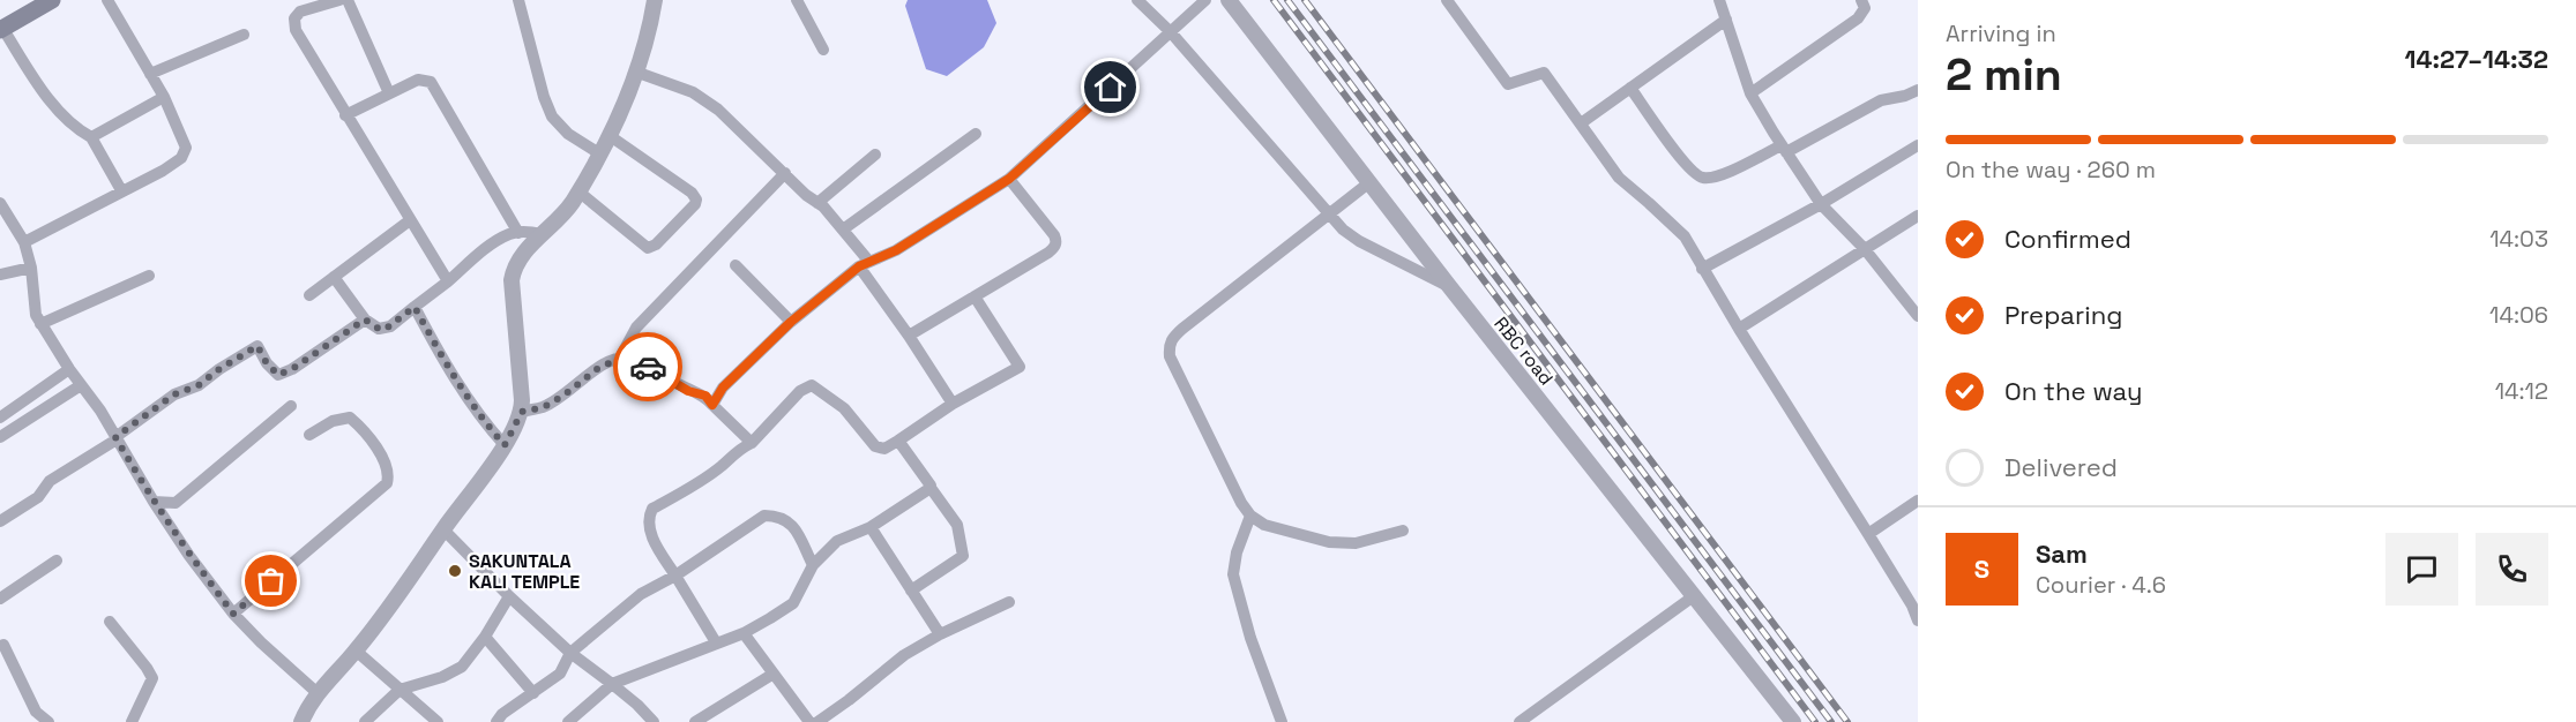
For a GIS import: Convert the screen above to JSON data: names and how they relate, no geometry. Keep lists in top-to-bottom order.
{
  "streets": {
    "street": ["RBC road"]
  },
  "places": ["SAKUNTALA KALI TEMPLE"],
  "page": {
    "heading": ["2 min", "Arriving in", "14:27–14:32"],
    "panel": ["Sam", "Courier · 4.6"],
    "bar": "On the way · 260 m",
    "list": [
      ["Confirmed", "14:03"],
      ["Preparing", "14:06"],
      ["On the way", "14:12"],
      "Delivered"
    ],
    "round": "S"
  }
}
